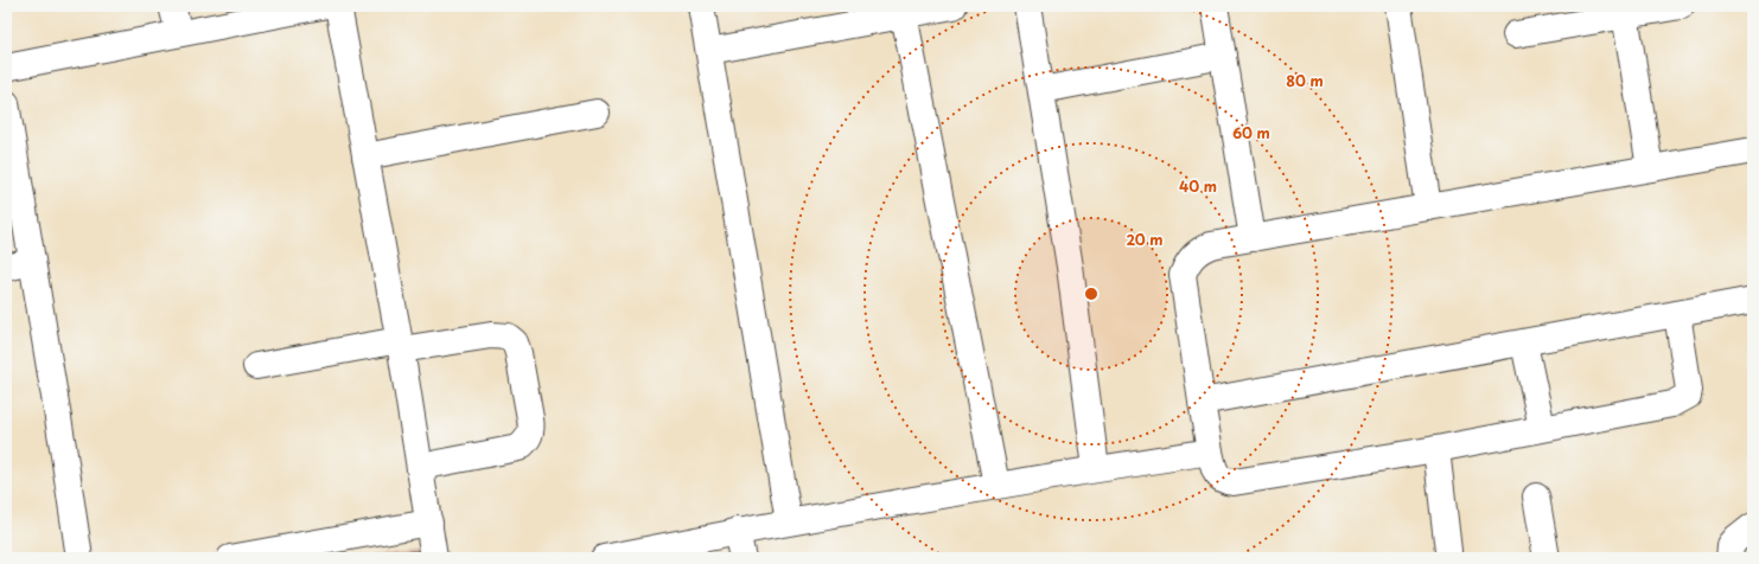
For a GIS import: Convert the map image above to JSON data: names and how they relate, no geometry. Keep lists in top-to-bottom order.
{
  "rings": [
    "80 m",
    "60 m",
    "40 m",
    "20 m"
  ]
}
